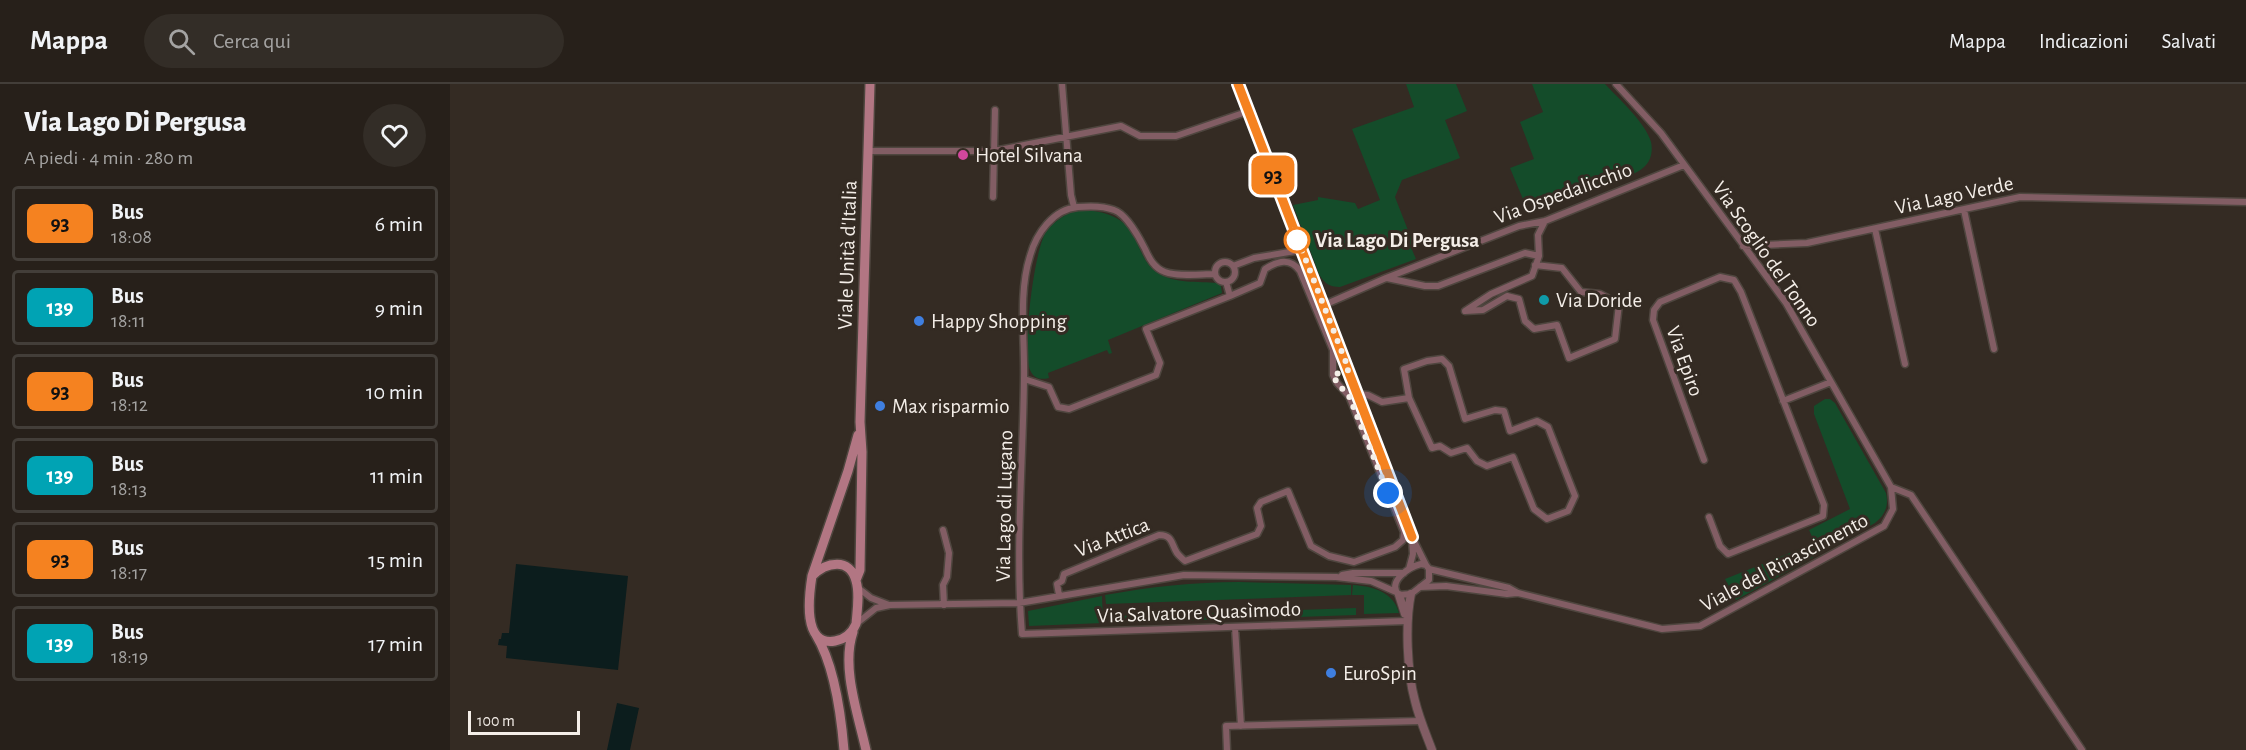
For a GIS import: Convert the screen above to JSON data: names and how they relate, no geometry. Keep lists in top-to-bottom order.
{
  "streets": {
    "main road": ["Viale Unità d'Italia"],
    "street": [
      "Via Ospedalicchio",
      "Via Lago Verde",
      "Via Scoglio del Tonno",
      "Via Epiro",
      "Via Lago di Lugano",
      "Via Attica",
      "Viale del Rinascimento",
      "Via Salvatore Quasìmodo"
    ]
  },
  "crossings": [
    ["Via Ospedalicchio", "Via Scoglio del Tonno"],
    ["Via Lago Verde", "Via Scoglio del Tonno"],
    ["Via Scoglio del Tonno", "Viale del Rinascimento"]
  ],
  "places": [
    "Hotel Silvana",
    "Via Lago Di Pergusa",
    "Via Doride",
    "Happy Shopping",
    "Max risparmio",
    "EuroSpin"
  ],
  "lines": ["bus line 93"],
  "scale_bar": "100 m",
  "page": {
    "header": "Mappa",
    "search": "Cerca qui",
    "nav": ["Mappa", "Indicazioni", "Salvati"],
    "heading": ["Via Lago Di Pergusa", "A piedi · 4 min · 280 m"],
    "on_map": "93",
    "list": [
      {
        "mark": "93",
        "name": "Bus",
        "note": "18:08",
        "value": "6 min"
      },
      {
        "mark": "139",
        "name": "Bus",
        "note": "18:11",
        "value": "9 min"
      },
      {
        "mark": "93",
        "name": "Bus",
        "note": "18:12",
        "value": "10 min"
      },
      {
        "mark": "139",
        "name": "Bus",
        "note": "18:13",
        "value": "11 min"
      },
      {
        "mark": "93",
        "name": "Bus",
        "note": "18:17",
        "value": "15 min"
      },
      {
        "mark": "139",
        "name": "Bus",
        "note": "18:19",
        "value": "17 min"
      }
    ],
    "scale": "100 m"
  }
}
